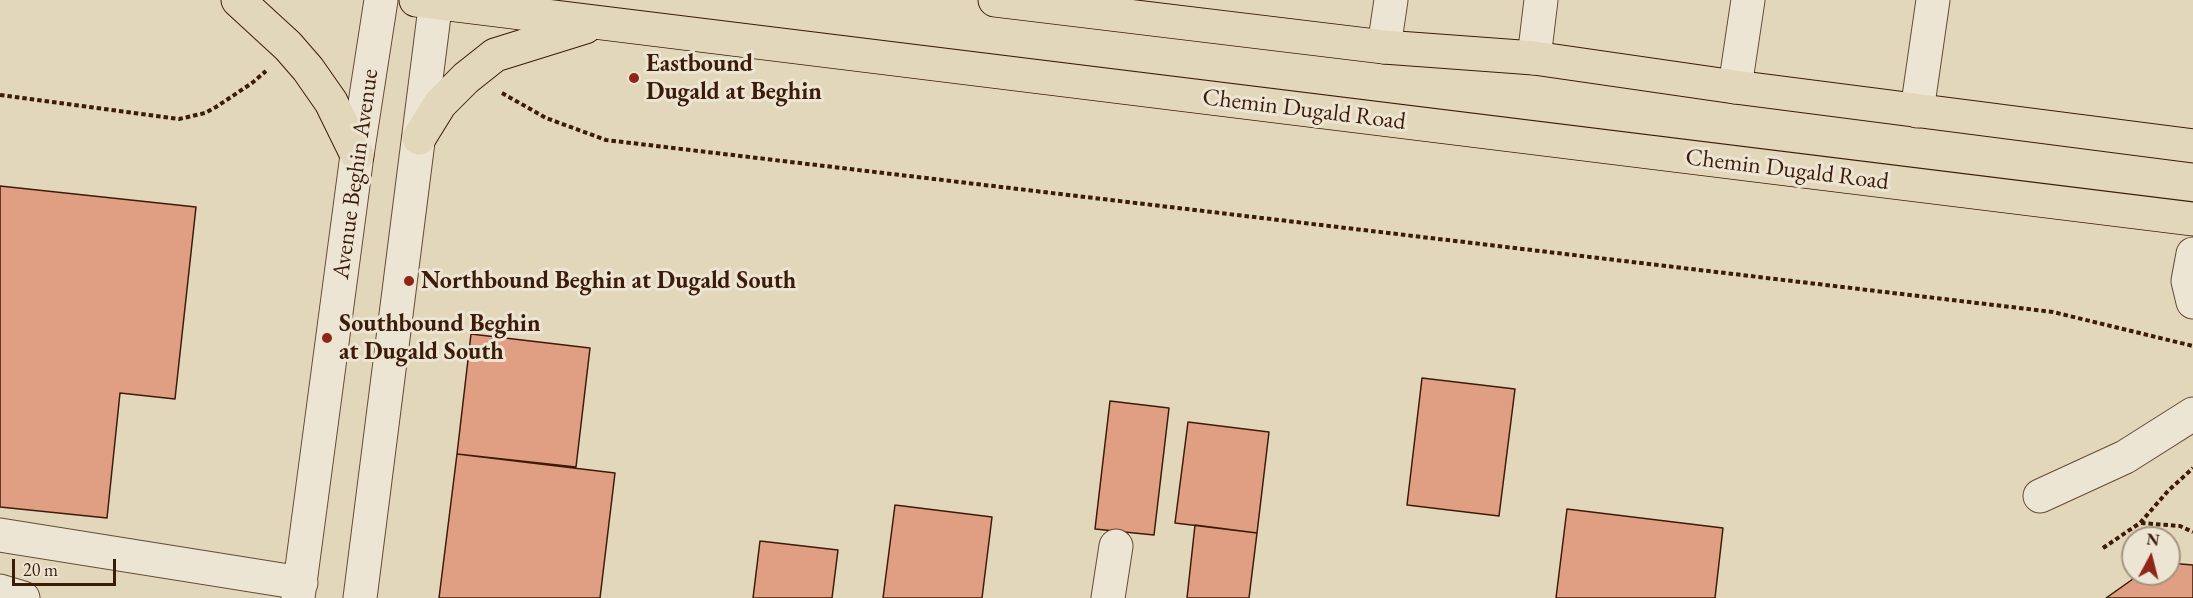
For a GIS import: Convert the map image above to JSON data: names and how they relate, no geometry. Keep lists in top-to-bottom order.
{
  "streets": {
    "main road": ["Chemin Dugald Road"],
    "street": ["Avenue Beghin Avenue"]
  },
  "places": ["Eastbound Dugald at Beghin", "Northbound Beghin at Dugald South", "Southbound Beghin at Dugald South"],
  "scale_bar": "20 m",
  "north": "top"
}
